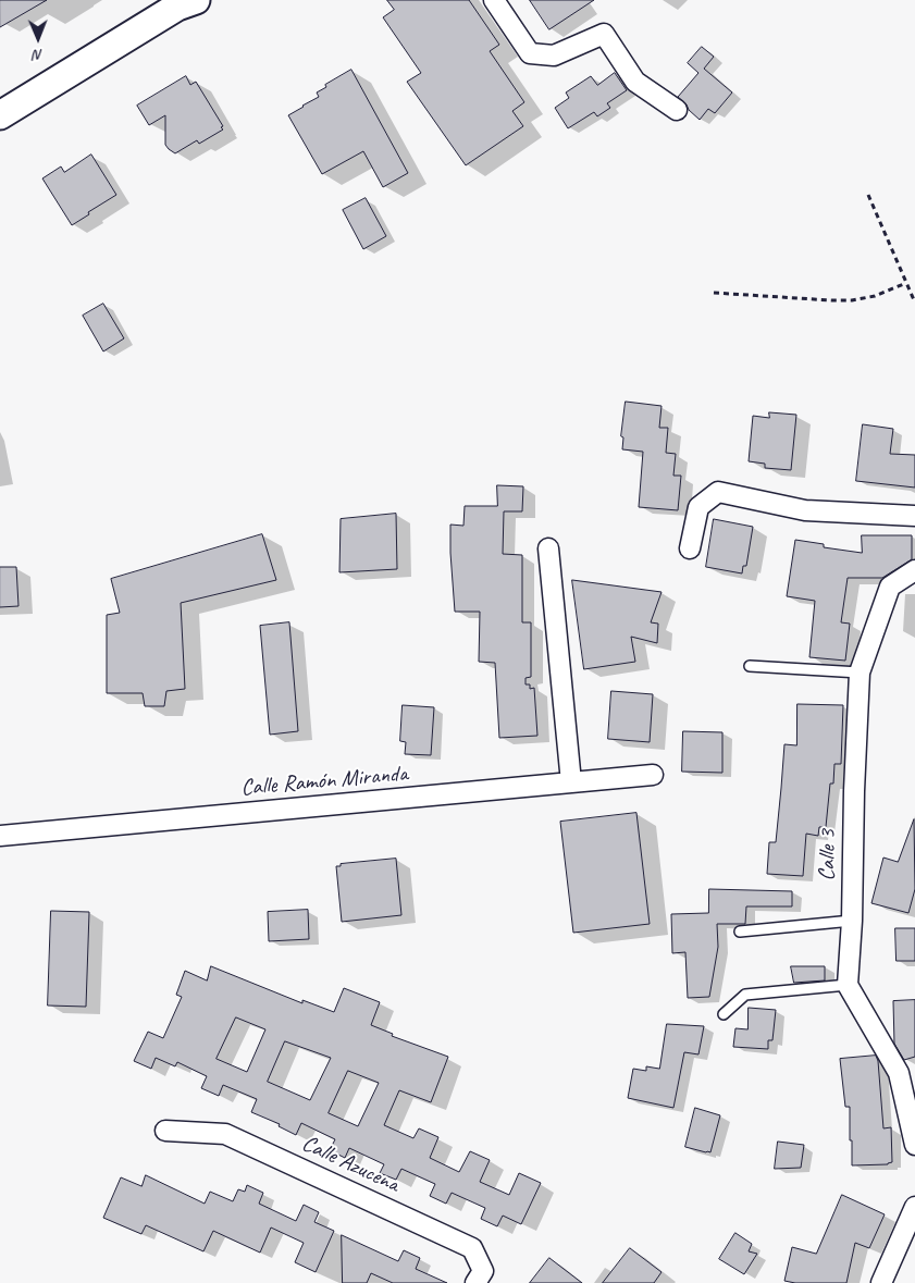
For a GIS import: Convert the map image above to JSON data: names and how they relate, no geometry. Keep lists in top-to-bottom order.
{
  "streets": {
    "street": ["Calle Ramón Miranda", "Calle 3", "Calle Azucena"]
  },
  "north": "bottom"
}
